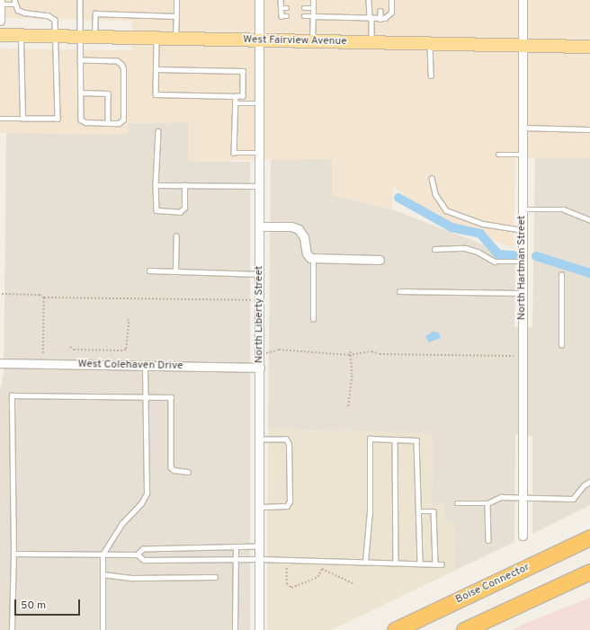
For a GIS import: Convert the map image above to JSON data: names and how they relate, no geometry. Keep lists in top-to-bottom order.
{
  "streets": {
    "highway": ["Boise Connector"],
    "main road": ["West Fairview Avenue"],
    "street": ["North Hartman Street", "North Liberty Street", "West Colehaven Drive"]
  },
  "crossings": [
    ["West Fairview Avenue", "North Hartman Street"],
    ["West Fairview Avenue", "North Liberty Street"],
    ["North Liberty Street", "West Colehaven Drive"]
  ],
  "scale_bar": "50 m"
}
